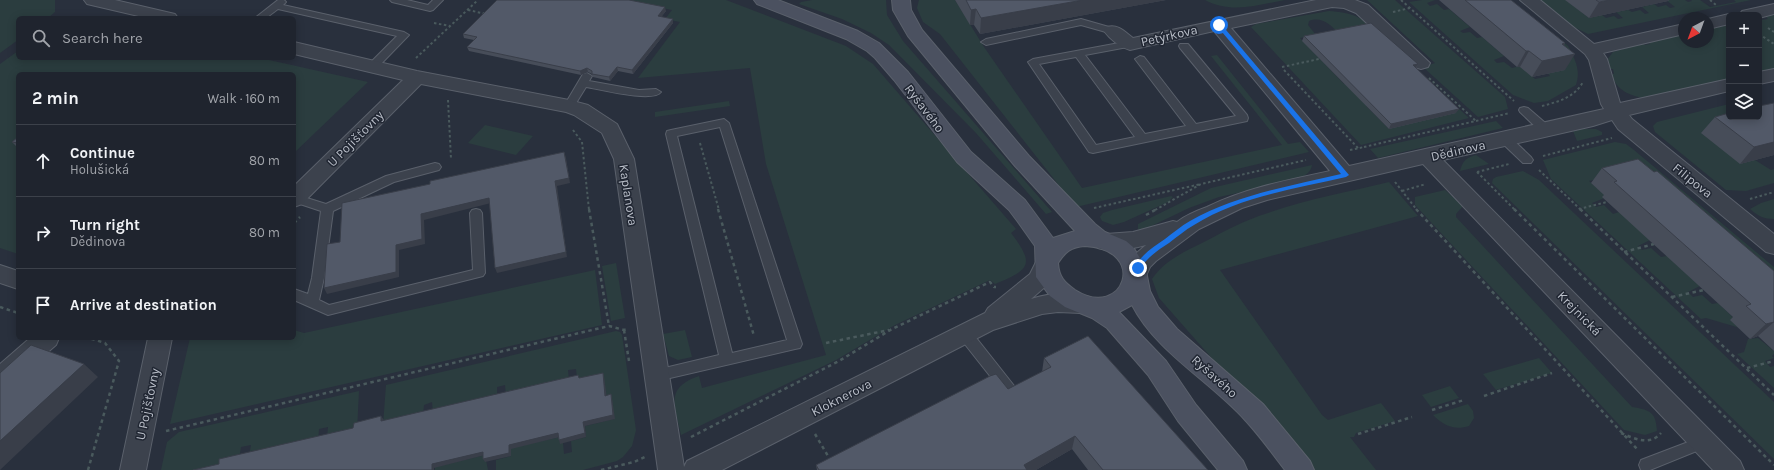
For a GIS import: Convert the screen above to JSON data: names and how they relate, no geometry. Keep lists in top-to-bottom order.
{
  "streets": {
    "main road": ["Ryšavého"],
    "street": [
      "Petýrkova",
      "U Pojišťovny",
      "Dědinova",
      "Filipova",
      "Kaplanova",
      "Krejnická",
      "Kloknerova"
    ]
  },
  "crossings": [
    ["Ryšavého", "Dědinova"],
    ["Ryšavého", "Kloknerova"],
    ["U Pojišťovny", "Kaplanova"],
    ["Dědinova", "Filipova"],
    ["Dědinova", "Krejnická"],
    ["Dědinova", "Kloknerova"]
  ],
  "north": "bottom left",
  "page": {
    "map_buttons": ["+", "−"],
    "search": "Search here",
    "heading": ["2 min", "Walk · 160 m"],
    "list": [
      ["Continue", "Holušická", "80 m"],
      ["Turn right", "Dědinova", "80 m"],
      "Arrive at destination"
    ]
  }
}
